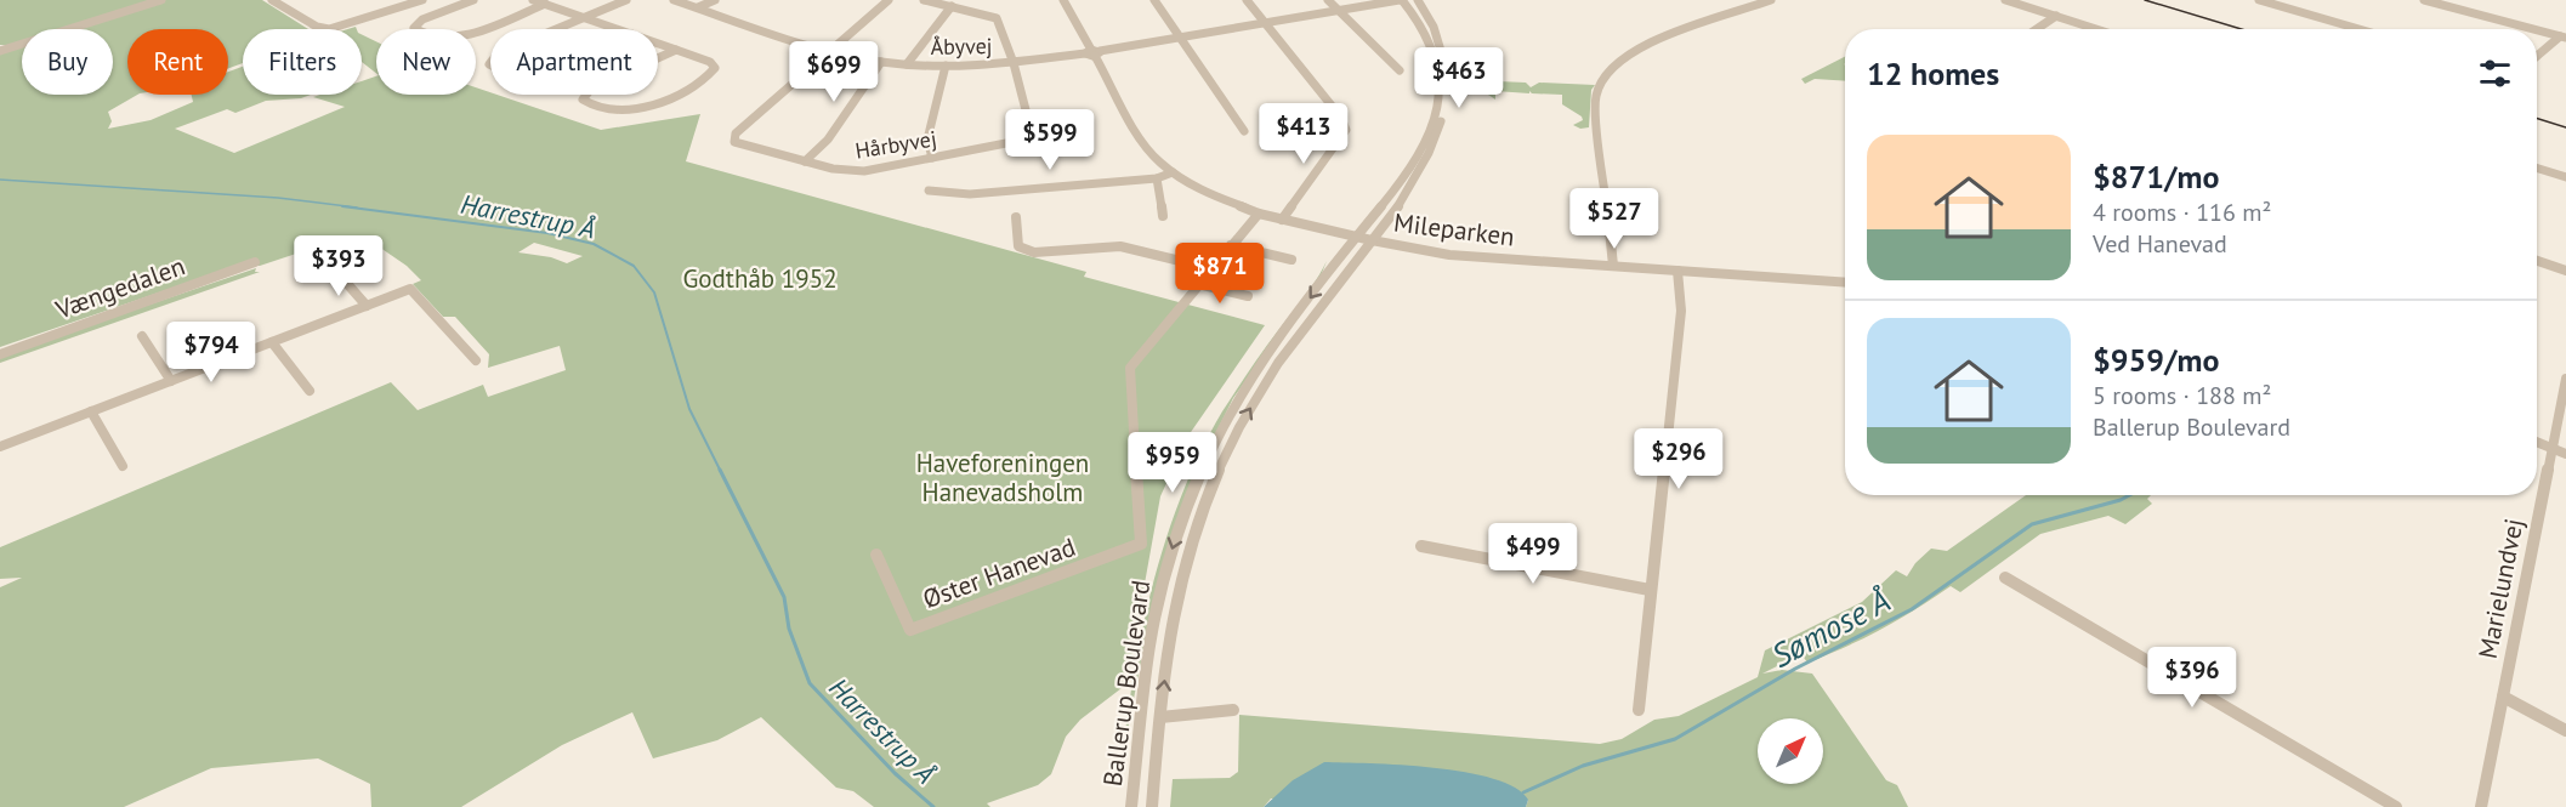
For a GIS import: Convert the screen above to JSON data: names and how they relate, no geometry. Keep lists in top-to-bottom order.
{
  "streets": {
    "street": [
      "Åbyvej",
      "Hårbyvej",
      "Mileparken",
      "Vængedalen",
      "Øster Hanevad",
      "Marielundvej",
      "Ballerup Boulevard"
    ]
  },
  "crossings": [
    ["Åbyvej", "Hårbyvej"],
    ["Åbyvej", "Mileparken"],
    ["Åbyvej", "Ballerup Boulevard"],
    ["Mileparken", "Ballerup Boulevard"]
  ],
  "water": ["Harrestrup Å", "Sømose Å"],
  "parks": ["Godthåb 1952", "Haveforeningen Hanevadsholm"],
  "north": "top right",
  "page": {
    "chip": [
      "Buy",
      "Rent",
      "Filters",
      "New",
      "Apartment"
    ],
    "heading": "12 homes",
    "price": [
      "$699",
      "$463",
      "$413",
      "$599",
      "$527",
      "$393",
      "$871",
      "$794",
      "$296",
      "$959",
      "$499",
      "$396"
    ],
    "list": [
      {
        "name": "$871/mo",
        "note": "4 rooms · 116 m² · Ved Hanevad"
      },
      {
        "name": "$959/mo",
        "note": "5 rooms · 188 m² · Ballerup Boulevard"
      }
    ]
  }
}
